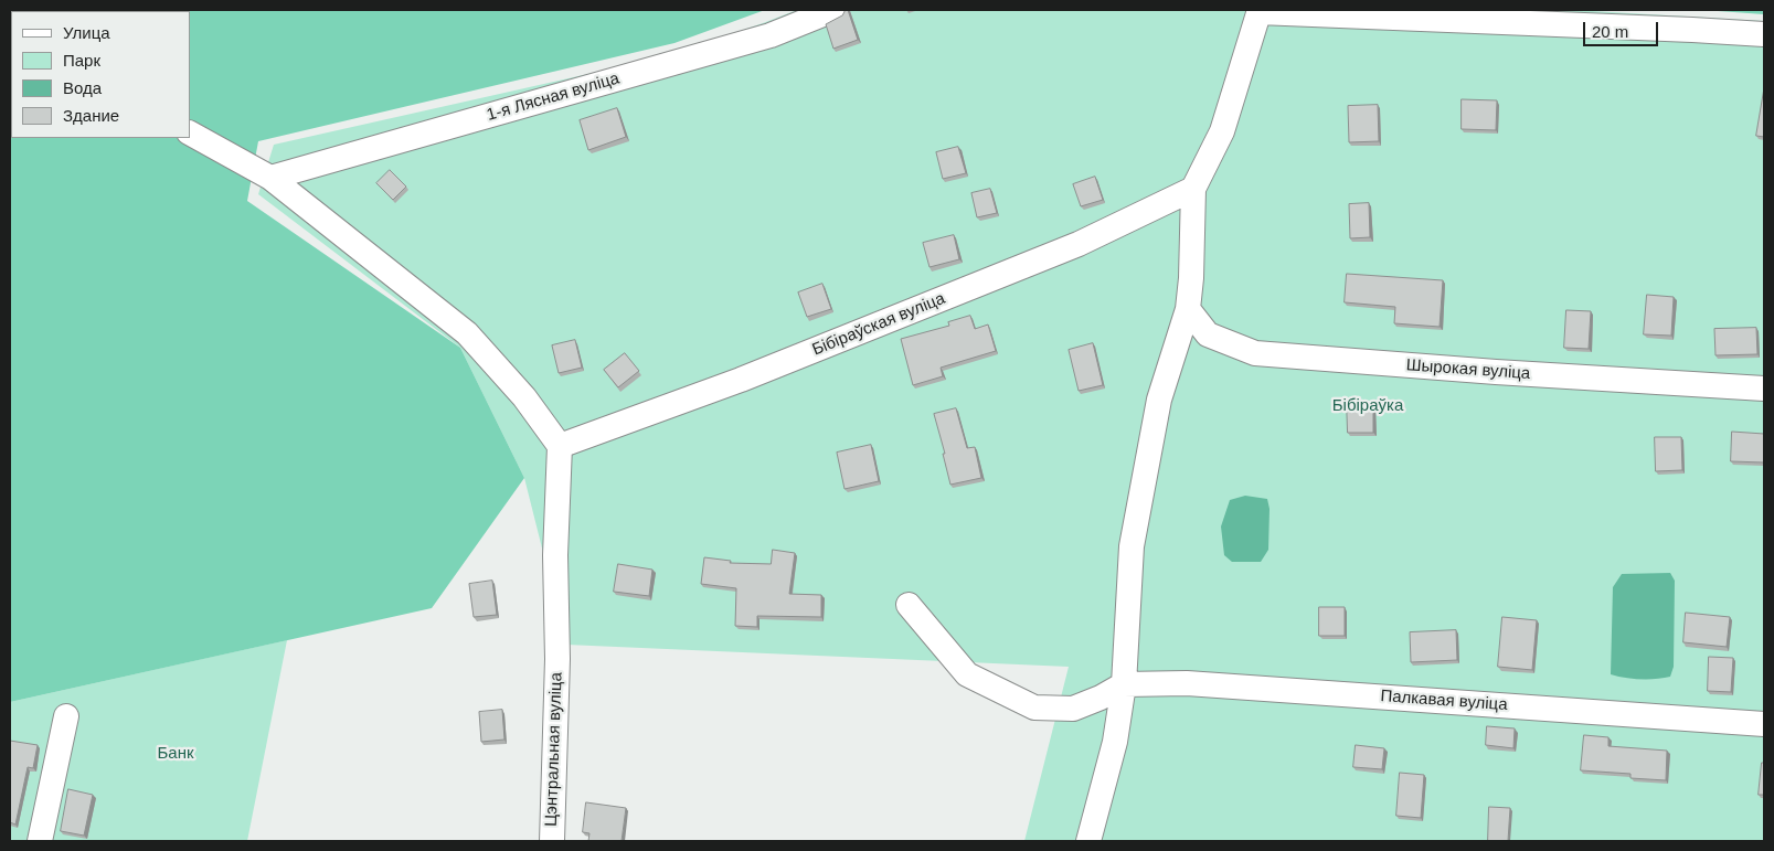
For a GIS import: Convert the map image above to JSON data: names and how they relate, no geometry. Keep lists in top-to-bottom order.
{
  "streets": {
    "street": [
      "1-я Лясная вуліца",
      "Бібіраўская вуліца",
      "Шырокая вуліца",
      "Палкавая вуліца",
      "Цэнтральная вуліца"
    ]
  },
  "crossings": [
    ["Бібіраўская вуліца", "Цэнтральная вуліца"]
  ],
  "parks": ["Бібіраўка", "Банк"],
  "legend": [
    "Улица",
    "Парк",
    "Вода",
    "Здание"
  ],
  "scale_bar": "20 m"
}
